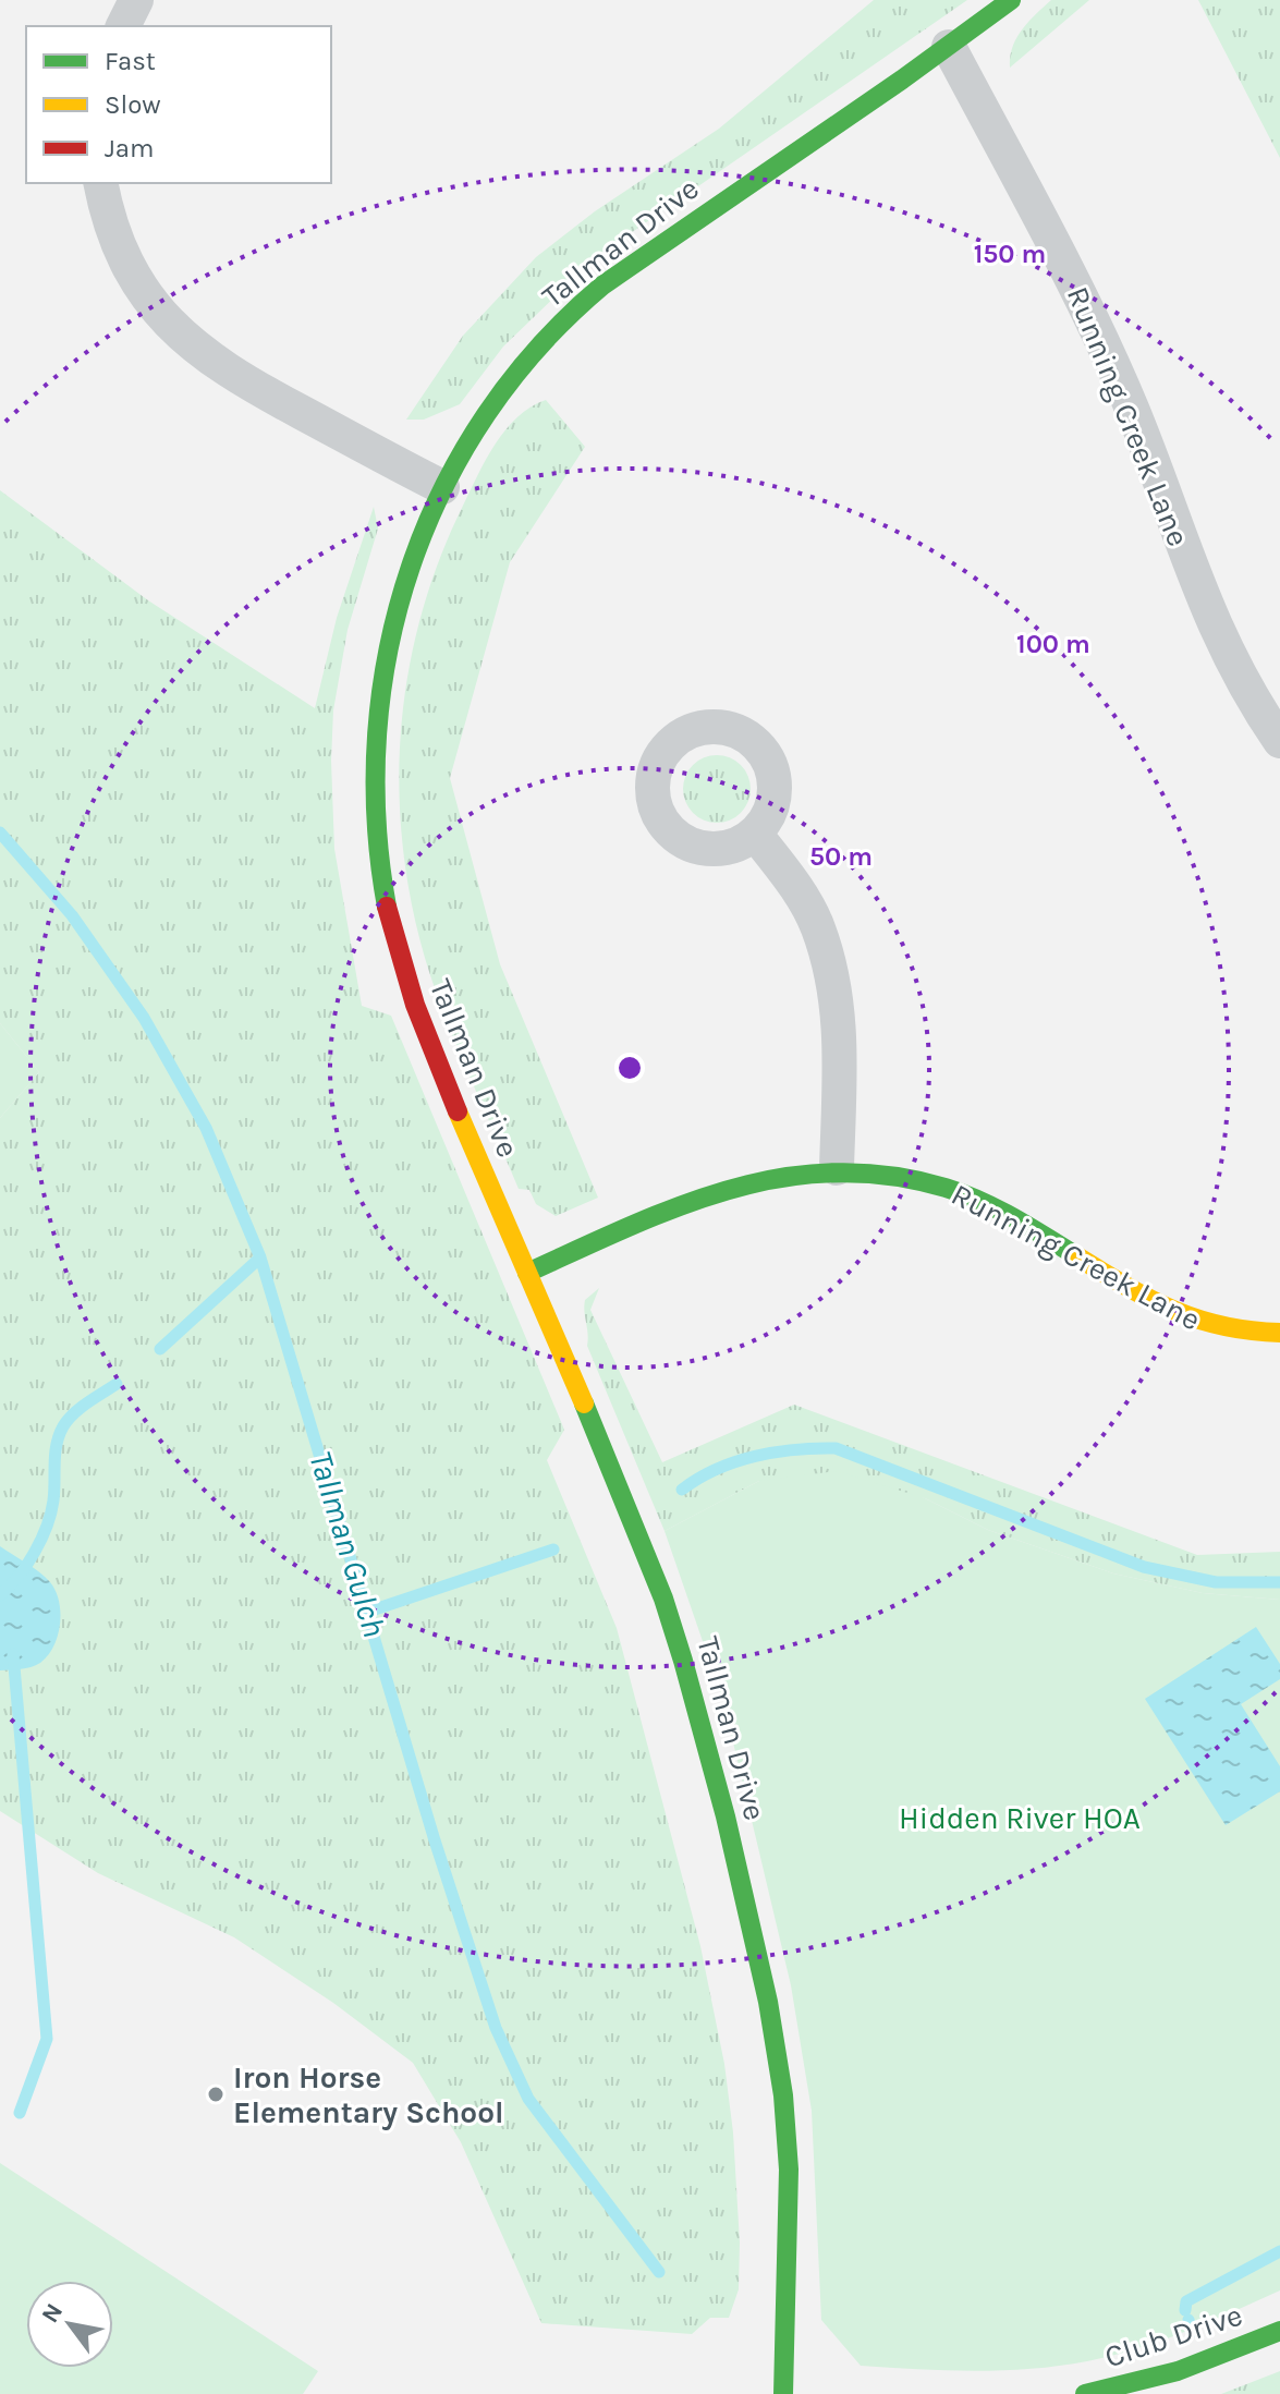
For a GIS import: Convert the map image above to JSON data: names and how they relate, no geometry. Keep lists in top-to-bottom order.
{
  "streets": {
    "street": ["Tallman Drive", "Running Creek Lane", "Club Drive"]
  },
  "crossings": [
    ["Tallman Drive", "Running Creek Lane"]
  ],
  "water": ["Tallman Gulch"],
  "parks": ["Hidden River HOA"],
  "places": ["Iron Horse Elementary School"],
  "legend": ["Fast", "Slow", "Jam"],
  "north": "top left",
  "rings": ["150 m", "100 m", "50 m"]
}
